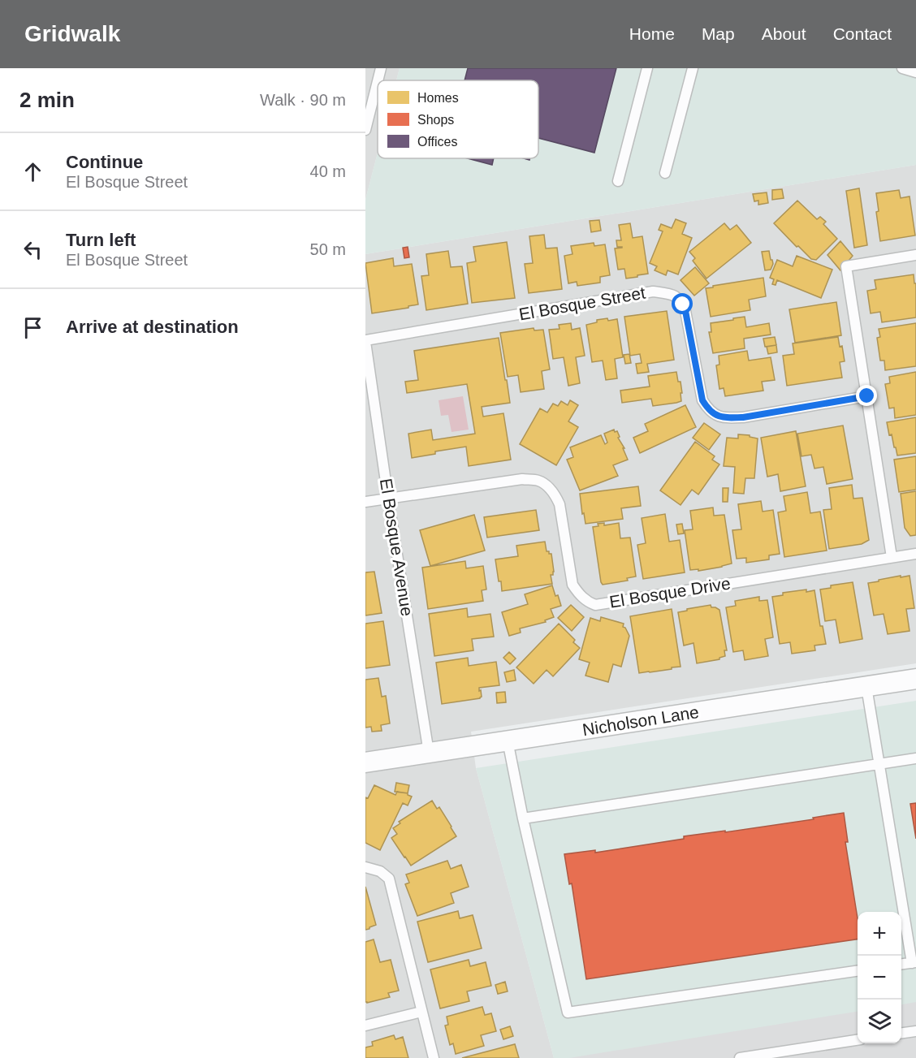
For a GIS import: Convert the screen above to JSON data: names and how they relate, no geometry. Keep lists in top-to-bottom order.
{
  "streets": {
    "street": ["Nicholson Lane"],
    "lane": ["El Bosque Street", "El Bosque Avenue", "El Bosque Drive"]
  },
  "crossings": [
    ["El Bosque Street", "El Bosque Avenue"],
    ["El Bosque Avenue", "El Bosque Drive"],
    ["El Bosque Avenue", "Nicholson Lane"]
  ],
  "legend": ["Homes", "Shops", "Offices"],
  "page": {
    "header": "Gridwalk",
    "nav": [
      "Home",
      "Map",
      "About",
      "Contact"
    ],
    "heading": ["2 min", "Walk · 90 m"],
    "list": [
      ["Continue", "El Bosque Street", "40 m"],
      ["Turn left", "El Bosque Street", "50 m"],
      "Arrive at destination"
    ],
    "map_buttons": ["+", "−"]
  }
}
